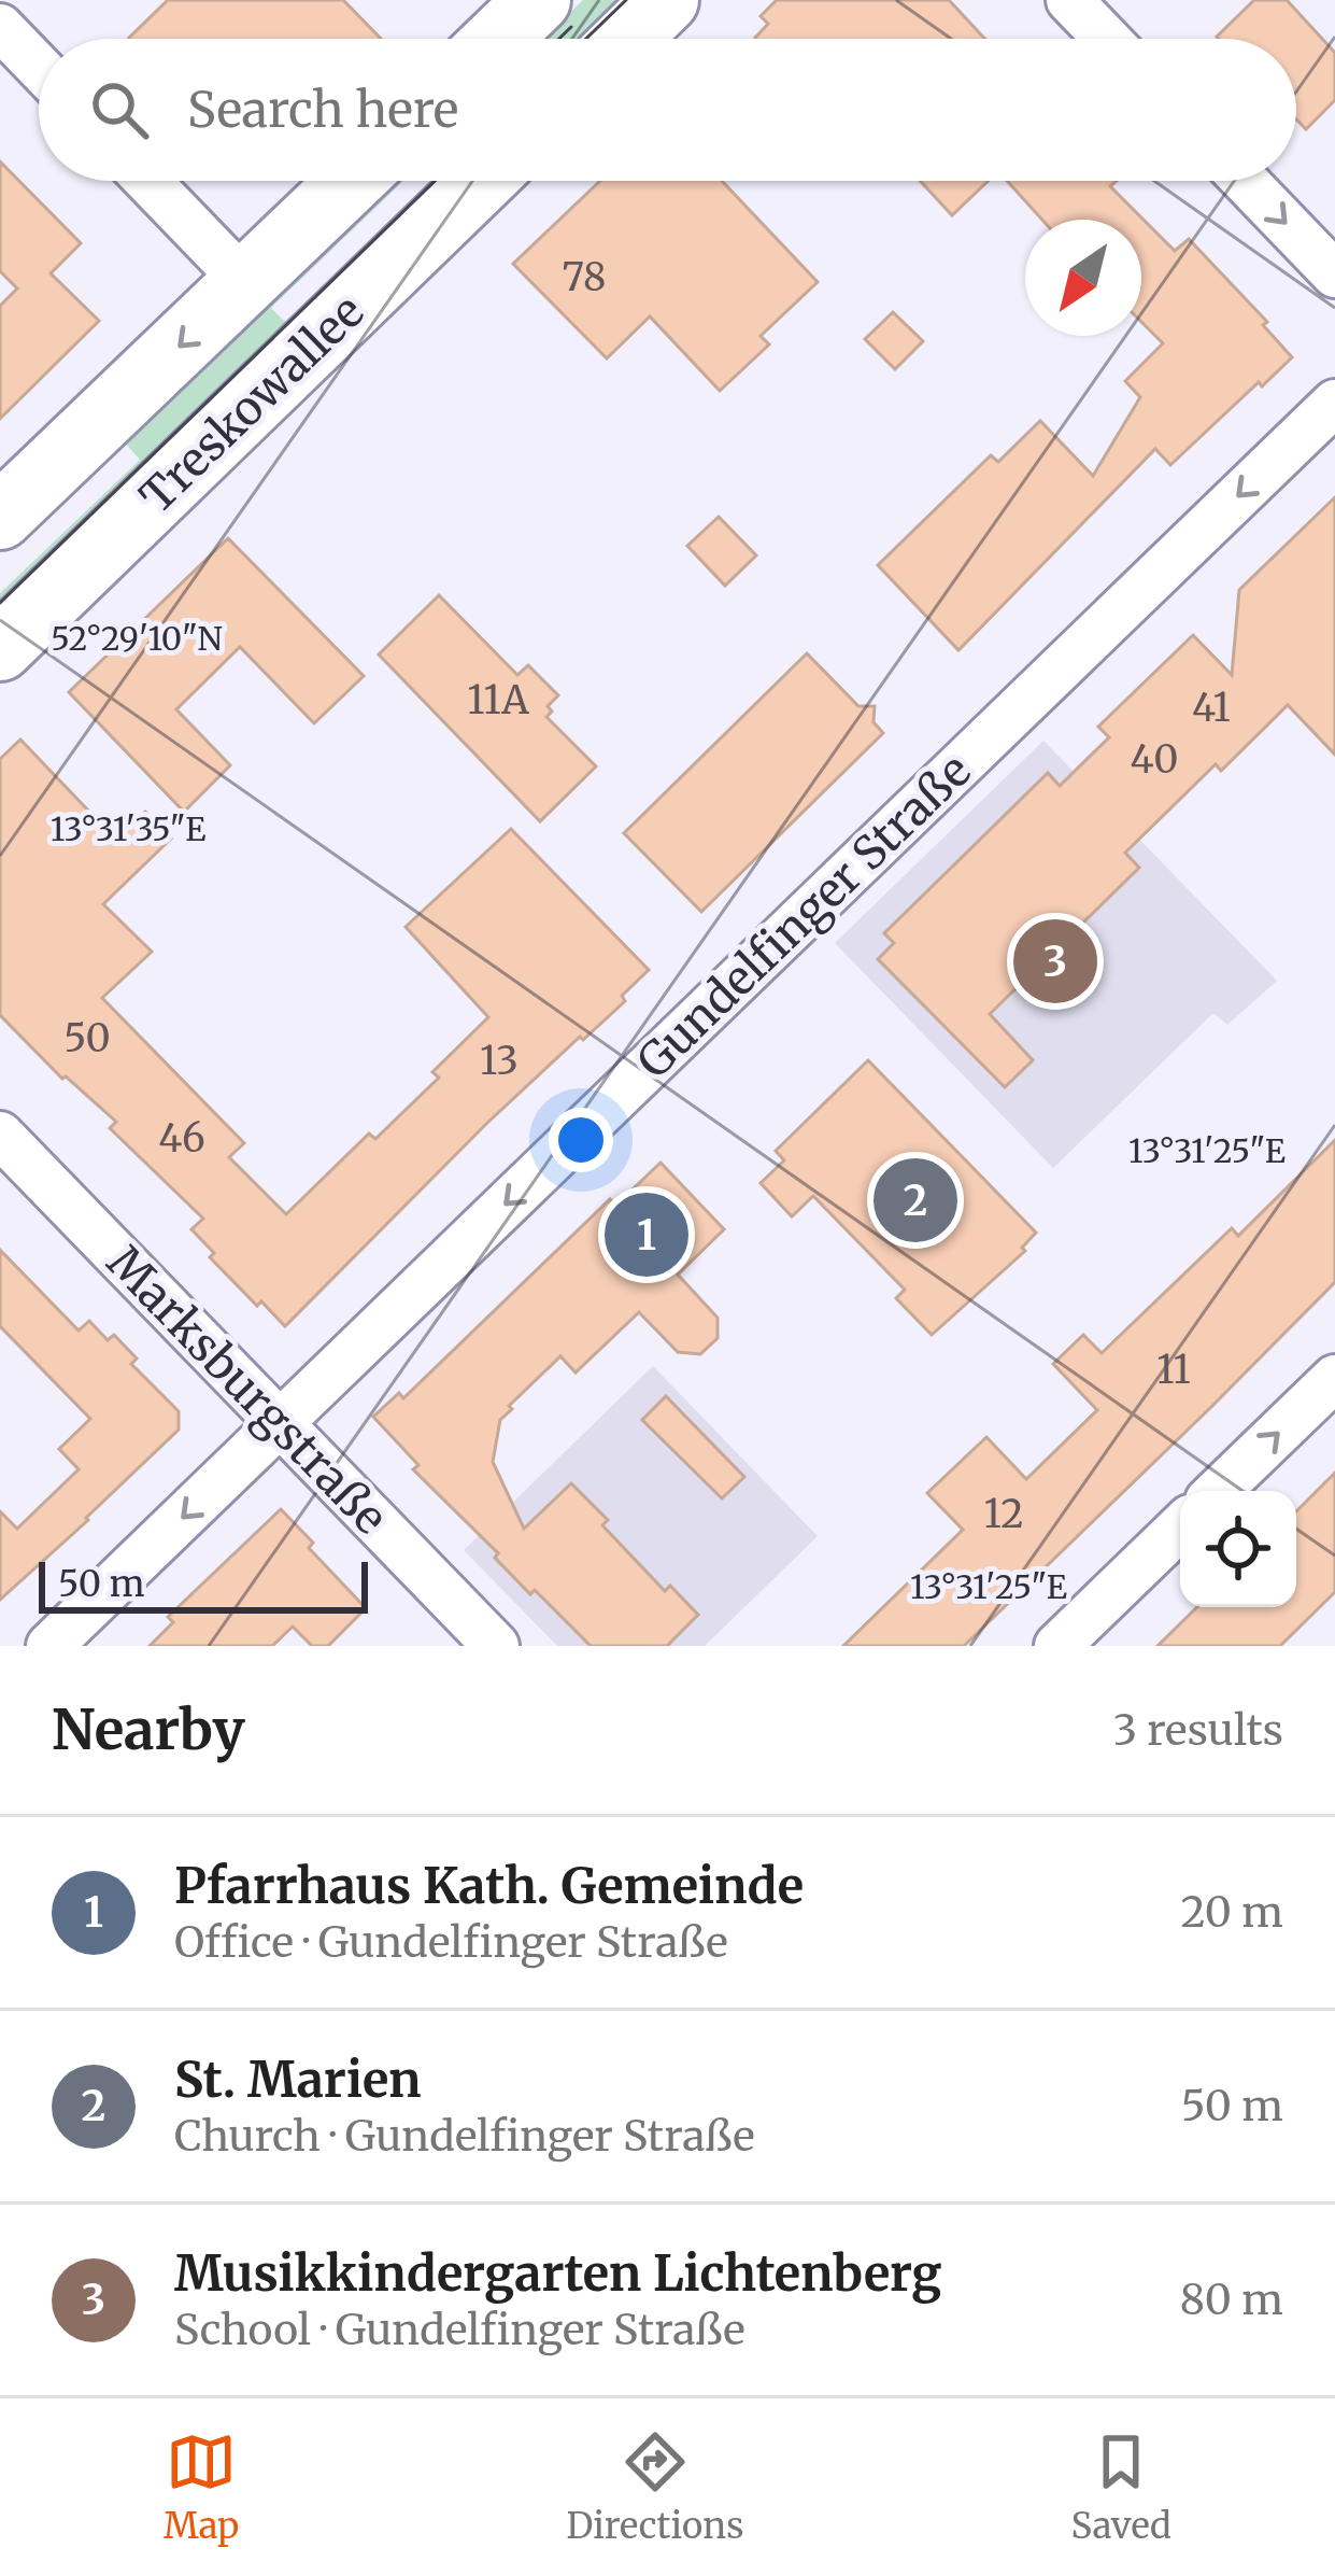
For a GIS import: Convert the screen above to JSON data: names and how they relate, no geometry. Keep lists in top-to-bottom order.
{
  "streets": {
    "main road": ["Treskowallee"],
    "street": ["Gundelfinger Straße", "Marksburgstraße"]
  },
  "crossings": [
    ["Gundelfinger Straße", "Marksburgstraße"]
  ],
  "one_way": ["Gundelfinger Straße"],
  "house_numbers": [
    "78",
    "11A",
    "41",
    "40",
    "50",
    "13",
    "46",
    "11",
    "12"
  ],
  "scale_bar": "50 m",
  "north": "bottom left",
  "page": {
    "search": "Search here",
    "pins": ["3", "2", "1"],
    "scale": "50 m",
    "heading": ["Nearby", "3 results"],
    "list": [
      {
        "mark": "1",
        "name": "Pfarrhaus Kath. Gemeinde",
        "note": "Office · Gundelfinger Straße",
        "value": "20 m"
      },
      {
        "mark": "2",
        "name": "St. Marien",
        "note": "Church · Gundelfinger Straße",
        "value": "50 m"
      },
      {
        "mark": "3",
        "name": "Musikkindergarten Lichtenberg",
        "note": "School · Gundelfinger Straße",
        "value": "80 m"
      }
    ],
    "nav": ["Map", "Directions", "Saved"]
  },
  "coordinates": ["52°29'10\"N", "13°31'35\"E", "13°31'25\"E"]
}
